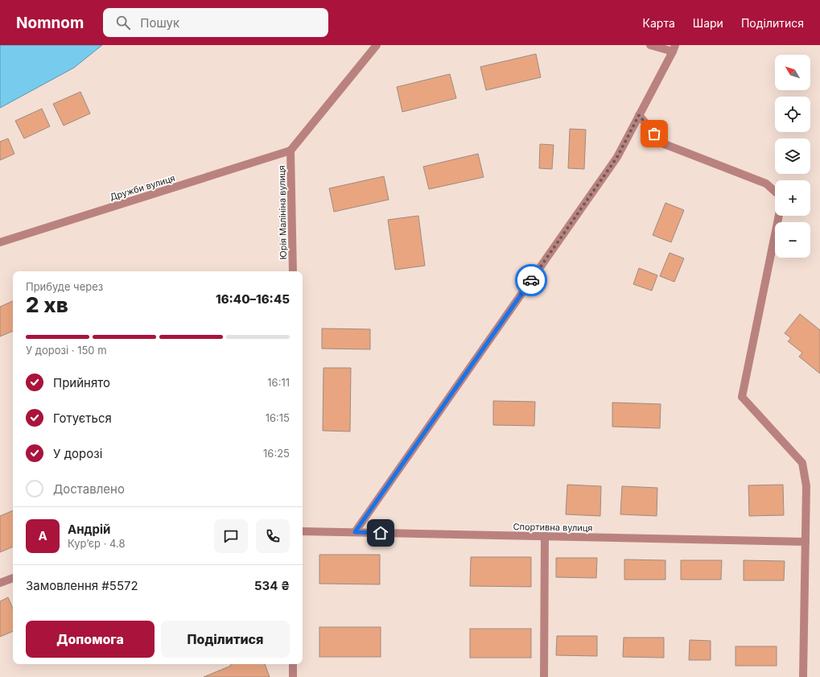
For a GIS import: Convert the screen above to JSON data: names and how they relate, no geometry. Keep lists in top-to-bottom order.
{
  "streets": {
    "street": ["Дружби вулиця", "Юрія Малініна вулиця", "Спортивна вулиця"]
  },
  "crossings": [
    ["Дружби вулиця", "Юрія Малініна вулиця"]
  ],
  "north": "top left",
  "page": {
    "header": "Nomnom",
    "search": "Пошук",
    "nav": ["Карта", "Шари", "Поділитися"],
    "map_buttons": ["+", "−"],
    "heading": ["2 хв", "Прибуде через", "16:40–16:45"],
    "panel": [
      "Андрій",
      "Кур’єр · 4.8",
      "Замовлення #5572",
      "534 ₴"
    ],
    "bar": "У дорозі · 150 m",
    "list": [
      ["Прийнято", "16:11"],
      ["Готується", "16:15"],
      ["У дорозі", "16:25"],
      "Доставлено"
    ],
    "round": "А",
    "buttons": ["Допомога", "Поділитися"]
  }
}
